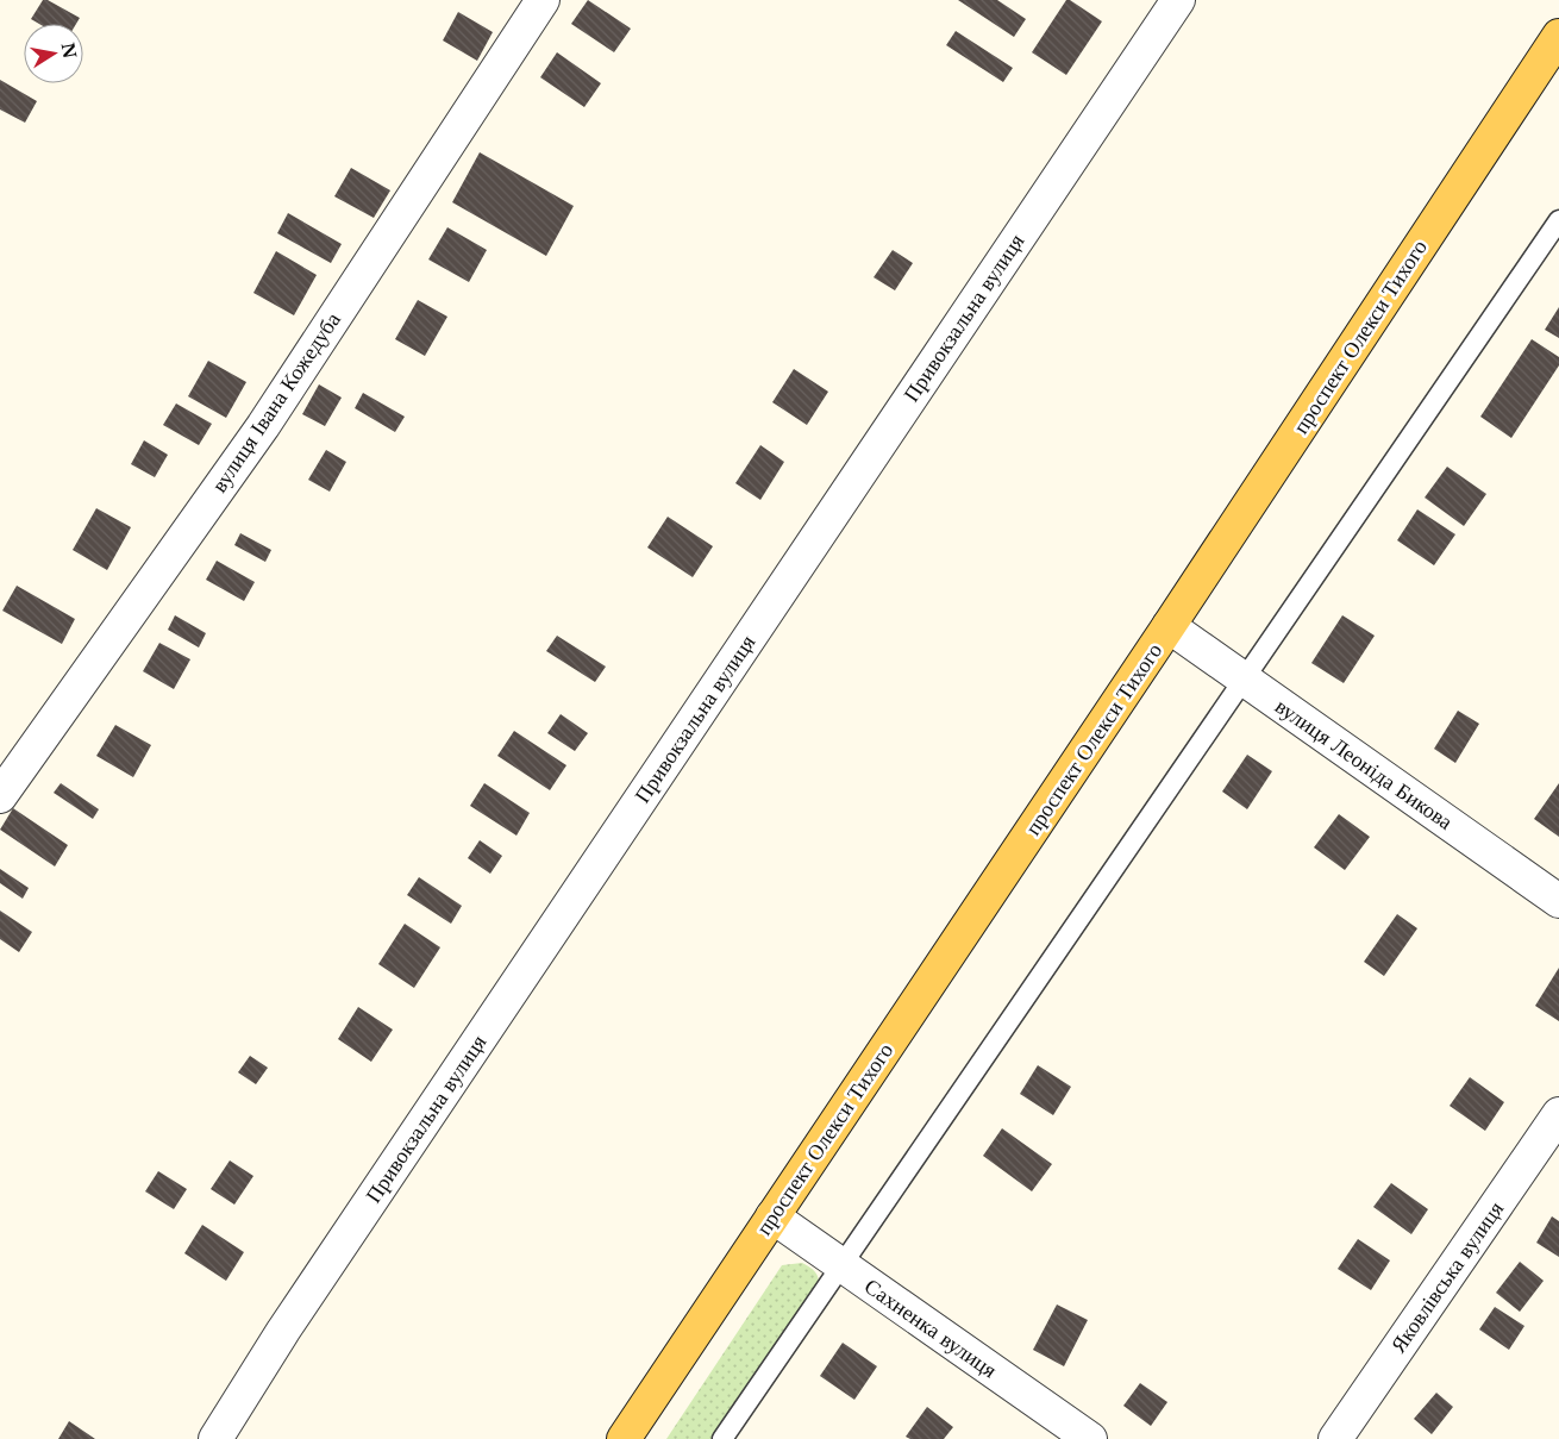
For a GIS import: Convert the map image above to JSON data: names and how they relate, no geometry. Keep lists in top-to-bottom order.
{
  "streets": {
    "main road": ["проспект Олекси Тихого"],
    "street": [
      "Привокзальна вулиця",
      "вулиця Івана Кожедуба",
      "вулиця Леоніда Бикова",
      "Яковлівська вулиця",
      "Сахненка вулиця"
    ]
  },
  "crossings": [
    ["проспект Олекси Тихого", "вулиця Леоніда Бикова"],
    ["проспект Олекси Тихого", "Сахненка вулиця"]
  ],
  "north": "right"
}
